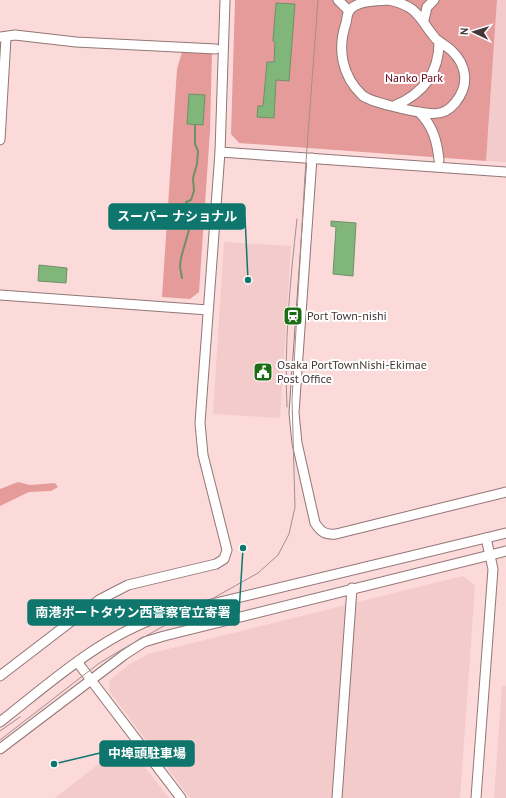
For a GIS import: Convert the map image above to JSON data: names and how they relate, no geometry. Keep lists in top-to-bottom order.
{
  "parks": ["Nanko Park"],
  "places": {
    "other": ["スーパー ナショナル", "南港ポートタウン西警察官立寄署", "中埠頭駐車場"],
    "station": ["Port Town-nishi"],
    "public building": ["Osaka PortTownNishi-Ekimae Post Office"]
  },
  "north": "left"
}
